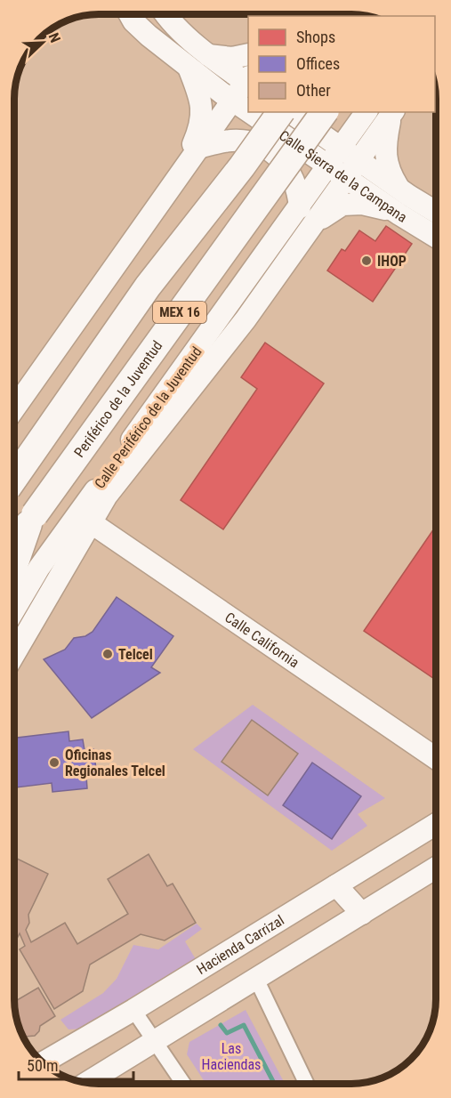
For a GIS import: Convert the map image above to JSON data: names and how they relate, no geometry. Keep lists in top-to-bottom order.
{
  "streets": {
    "highway": ["MEX 16", "Periférico de la Juventud"],
    "street": [
      "Calle Sierra de la Campana",
      "Calle Periférico de la Juventud",
      "Calle California",
      "Hacienda Carrizal"
    ]
  },
  "crossings": [
    ["Calle Sierra de la Campana", "Calle Periférico de la Juventud"],
    ["Calle Periférico de la Juventud", "Calle California"]
  ],
  "parks": ["Las Haciendas"],
  "places": ["IHOP", "Telcel", "Oficinas Regionales Telcel"],
  "legend": ["Shops", "Offices", "Other"],
  "scale_bar": "50 m",
  "north": "top right"
}
